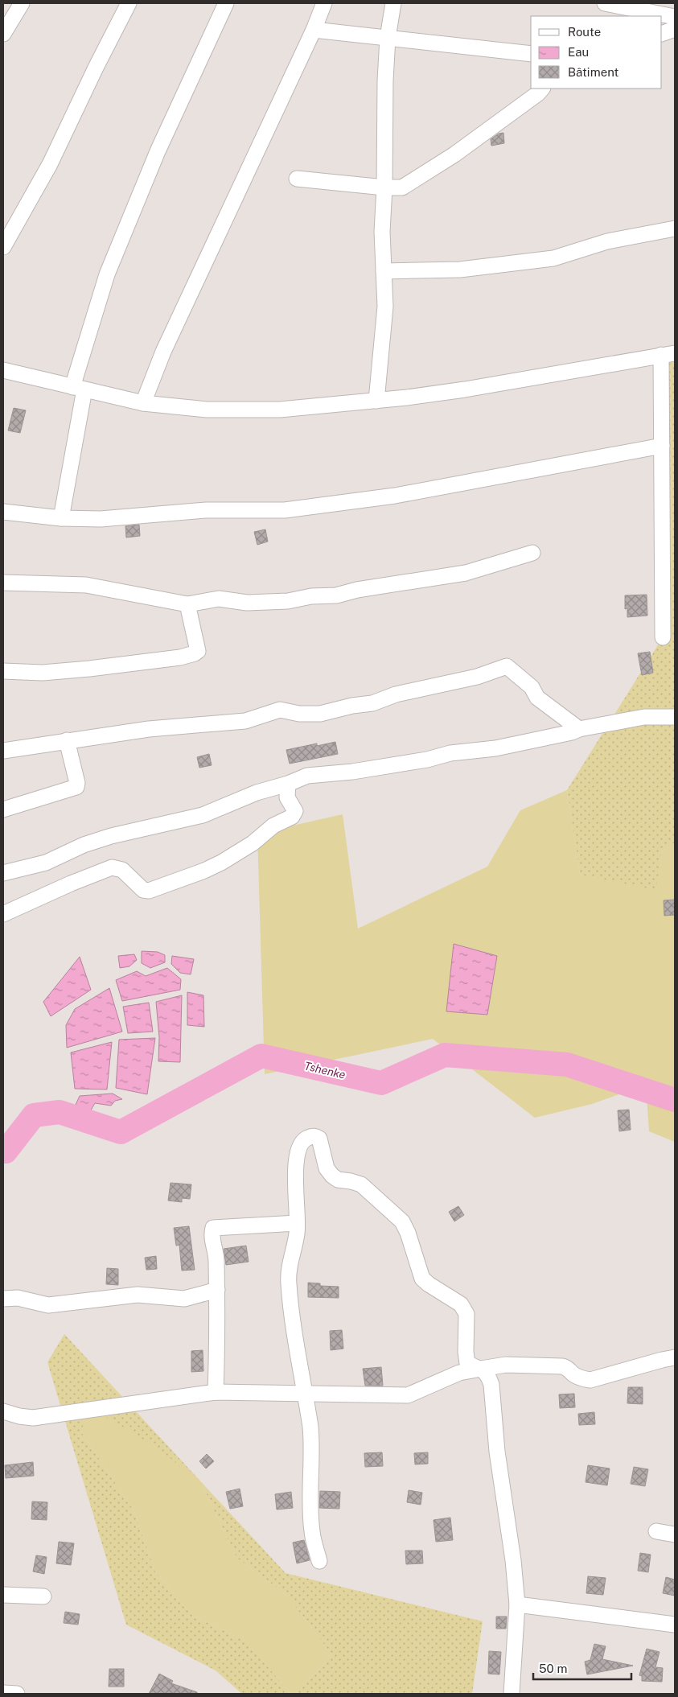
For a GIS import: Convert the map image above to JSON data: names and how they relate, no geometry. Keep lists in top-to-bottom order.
{
  "water": ["Tshenke"],
  "legend": ["Route", "Eau", "Bâtiment"],
  "scale_bar": "50 m"
}
